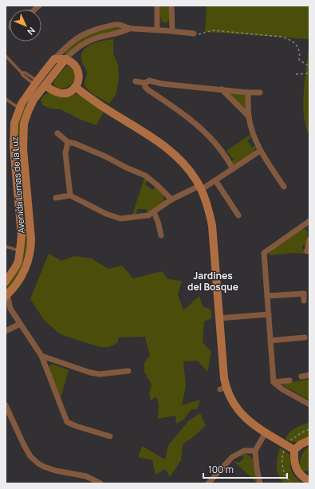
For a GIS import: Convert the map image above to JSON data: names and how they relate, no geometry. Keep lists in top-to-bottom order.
{
  "streets": {
    "street": ["Avenida Lomas de la Luz"]
  },
  "districts": ["Jardines del Bosque"],
  "scale_bar": "100 m",
  "north": "bottom right"
}
